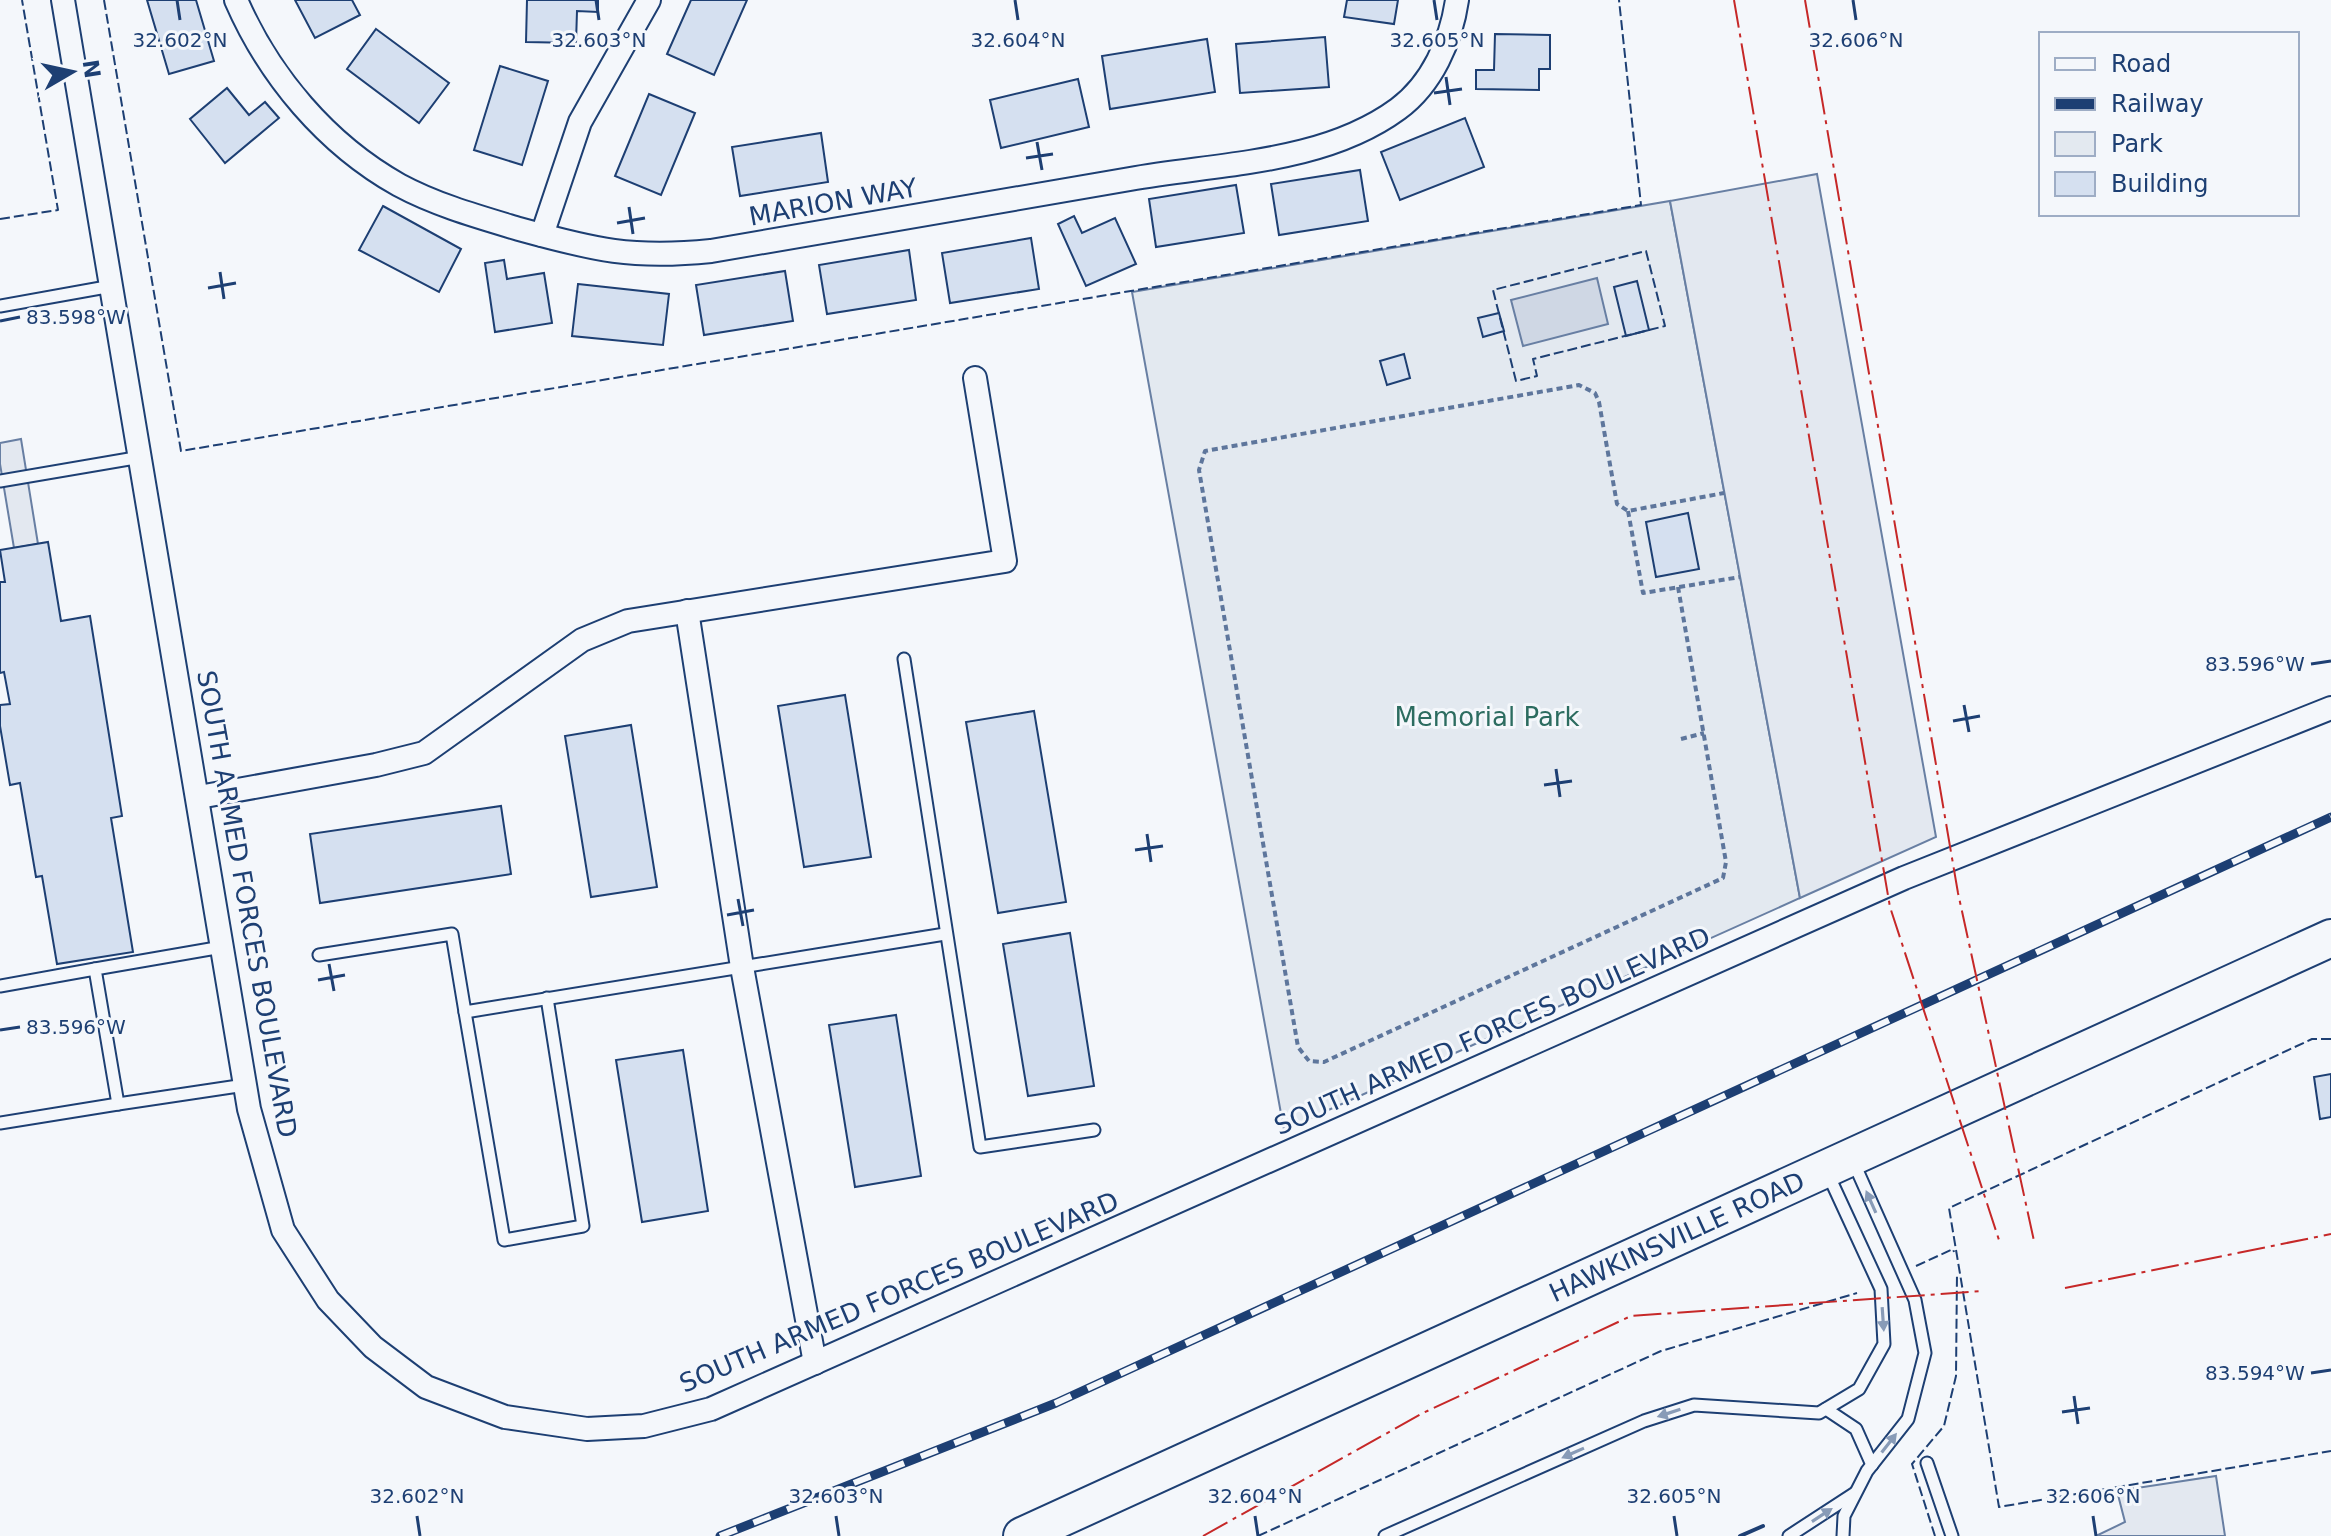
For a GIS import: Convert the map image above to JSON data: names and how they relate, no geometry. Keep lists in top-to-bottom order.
{
  "streets": {
    "main road": ["HAWKINSVILLE ROAD"],
    "street": ["MARION WAY", "SOUTH ARMED FORCES BOULEVARD"]
  },
  "parks": ["Memorial Park"],
  "legend": [
    "Road",
    "Railway",
    "Park",
    "Building"
  ],
  "north": "right",
  "coordinates": [
    "32.602°N",
    "32.603°N",
    "32.604°N",
    "32.605°N",
    "32.606°N",
    "83.598°W",
    "83.596°W",
    "83.594°W"
  ]
}
